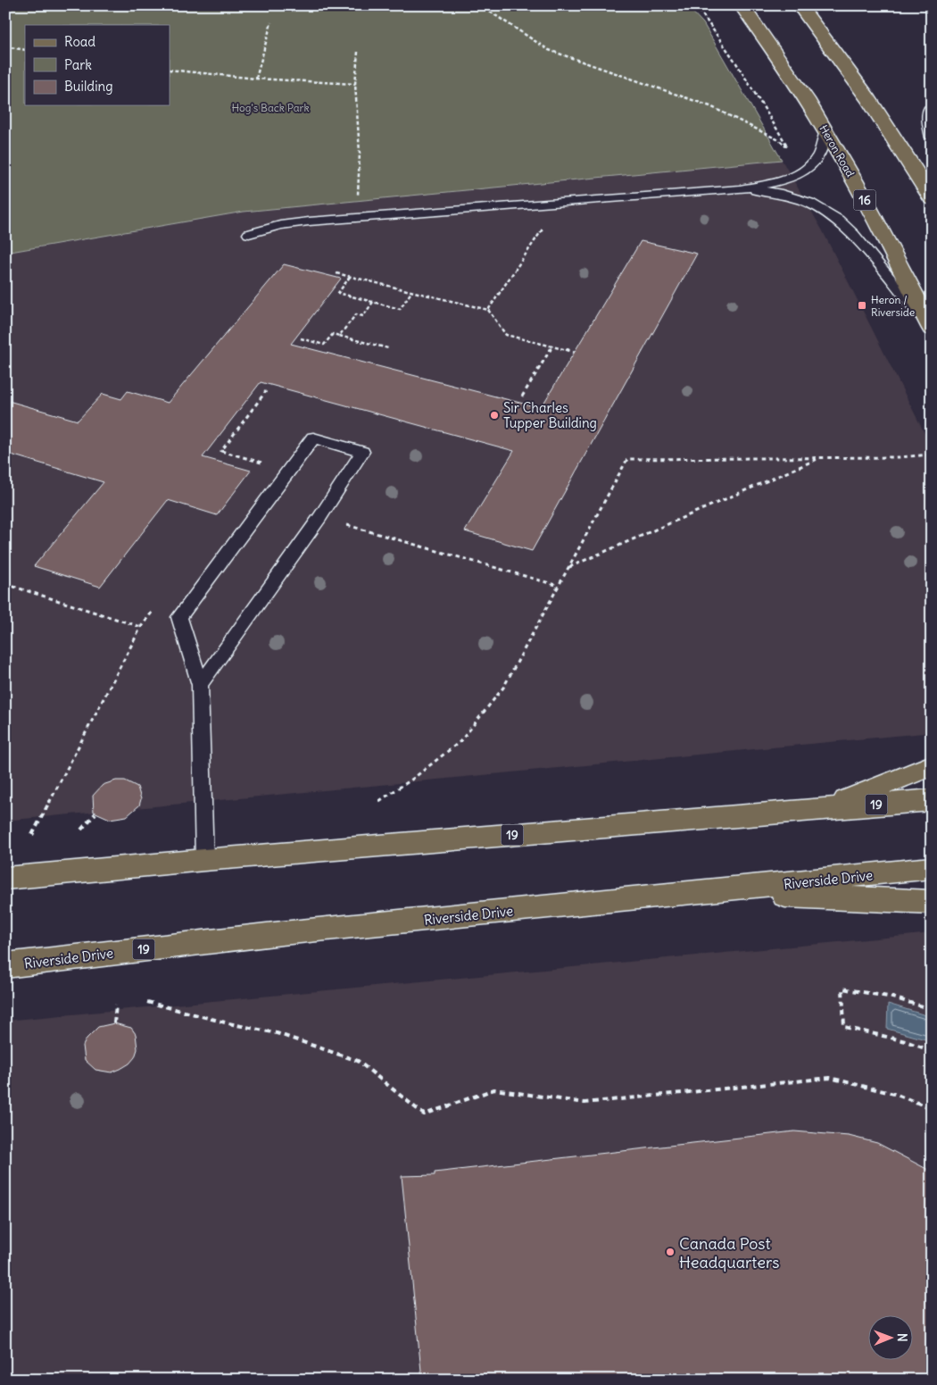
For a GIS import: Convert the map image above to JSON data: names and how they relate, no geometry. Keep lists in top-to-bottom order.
{
  "streets": {
    "main road": [
      "Heron Road",
      "16",
      "19",
      "Riverside Drive"
    ]
  },
  "parks": ["Hog's Back Park"],
  "places": {
    "transit": ["Heron / Riverside"],
    "other": ["Sir Charles Tupper Building", "Canada Post Headquarters"]
  },
  "legend": ["Road", "Park", "Building"],
  "north": "right"
}
